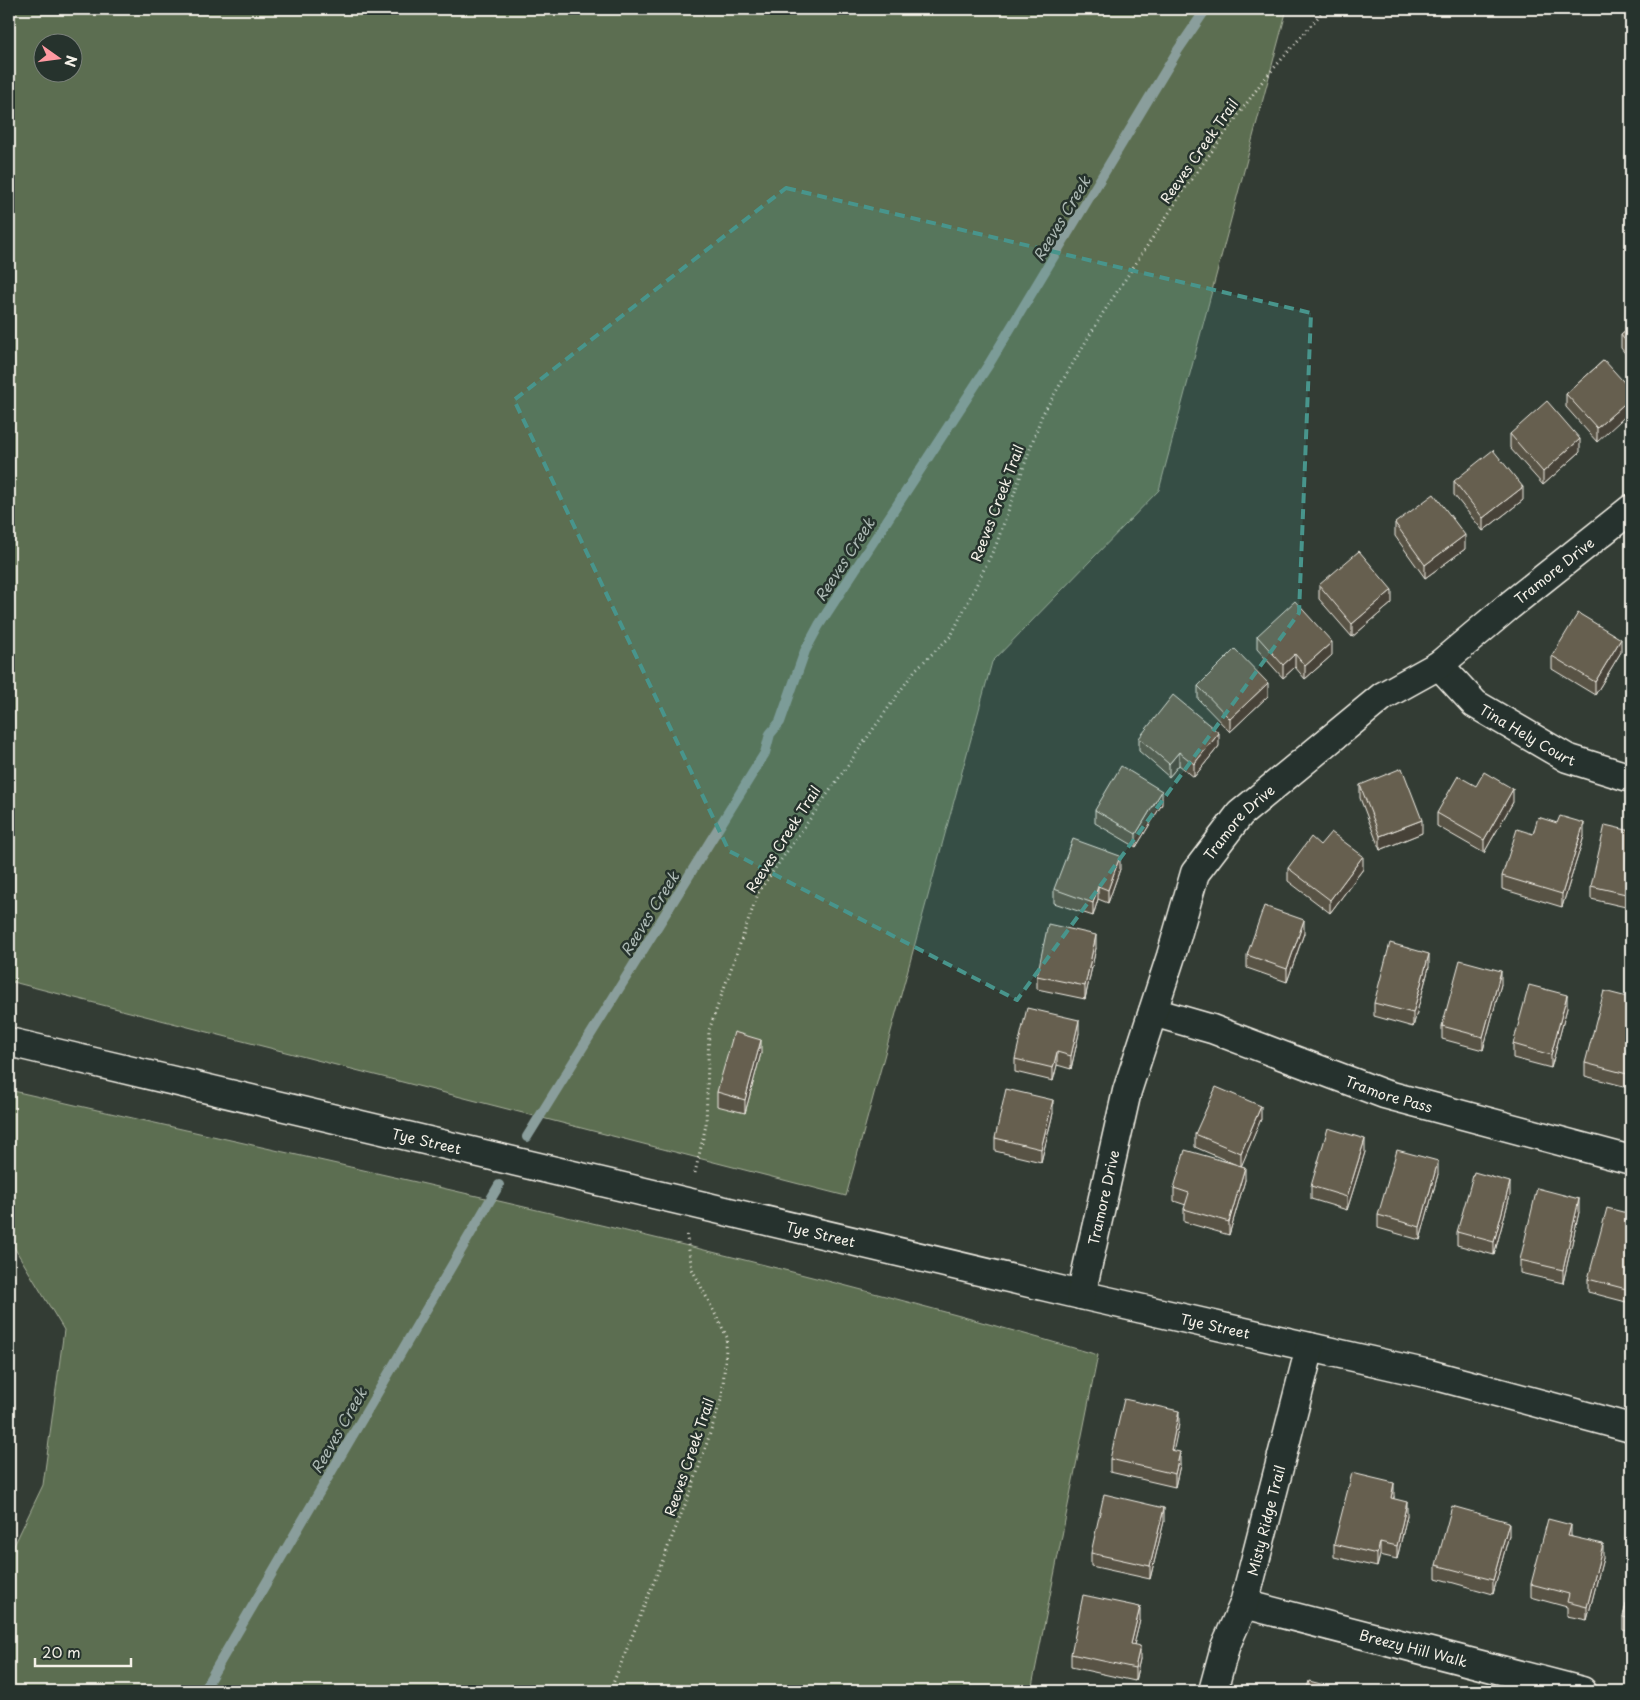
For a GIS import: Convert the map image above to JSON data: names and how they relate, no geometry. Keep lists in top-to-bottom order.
{
  "streets": {
    "street": [
      "Tramore Drive",
      "Tina Hely Court",
      "Tramore Pass",
      "Tye Street",
      "Misty Ridge Trail",
      "Breezy Hill Walk"
    ],
    "path": ["Reeves Creek Trail"]
  },
  "crossings": [
    ["Tramore Drive", "Tina Hely Court"],
    ["Tramore Drive", "Tramore Pass"],
    ["Tramore Drive", "Tye Street"],
    ["Tye Street", "Misty Ridge Trail"],
    ["Misty Ridge Trail", "Breezy Hill Walk"]
  ],
  "water": ["Reeves Creek"],
  "scale_bar": "20 m",
  "north": "right"
}
